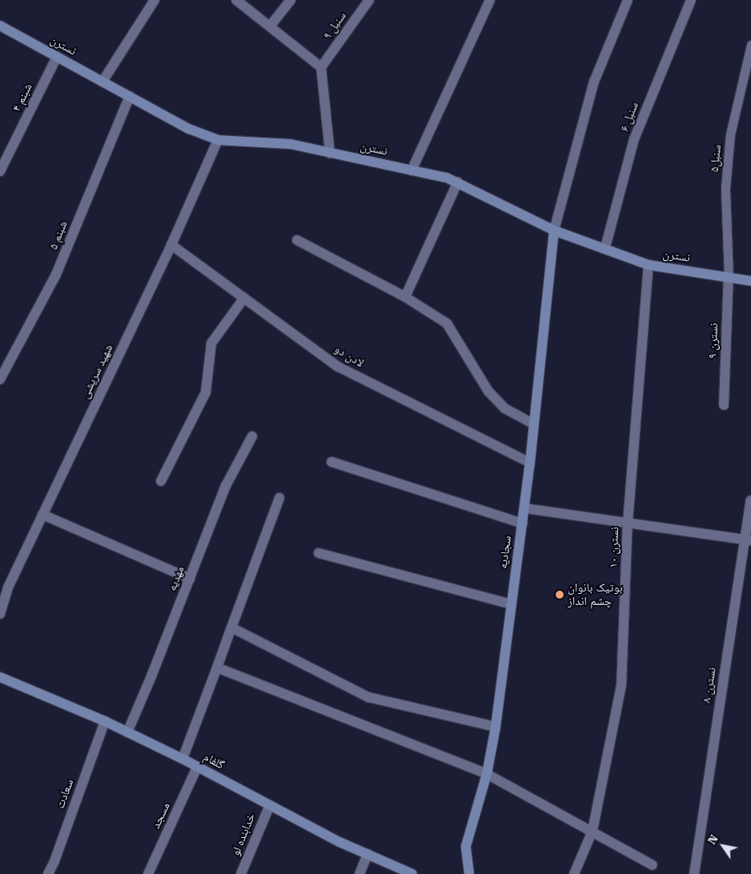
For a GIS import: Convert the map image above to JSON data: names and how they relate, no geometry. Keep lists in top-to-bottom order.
{
  "streets": {
    "street": [
      "سنبل ۹",
      "نسترن",
      "شبنم ۴",
      "سنبل ۶",
      "شبنم ۵",
      "نسترن ۹",
      "لادن دو",
      "شهید سریشی",
      "نسترن ۱۰",
      "سجادیه",
      "مهدیه",
      "نسترن ۸",
      "گلفام",
      "سعادت",
      "مسجد",
      "خدابنده لو"
    ],
    "lane": ["سنبل۵"]
  },
  "crossings": [
    ["نسترن", "شبنم ۴"],
    ["نسترن", "سنبل ۶"],
    ["نسترن", "سنبل۵"],
    ["نسترن", "شبنم ۵"],
    ["نسترن", "نسترن ۹"],
    ["نسترن", "شهید سریشی"],
    ["نسترن", "نسترن ۱۰"],
    ["نسترن", "سجادیه"],
    ["سنبل۵", "نسترن ۹"],
    ["لادن دو", "شهید سریشی"],
    ["لادن دو", "سجادیه"],
    ["مهدیه", "گلفام"],
    ["گلفام", "سعادت"],
    ["گلفام", "مسجد"],
    ["گلفام", "خدابنده لو"]
  ],
  "places": ["بوتیک بانوان چشم انداز"],
  "north": "top left"
}
